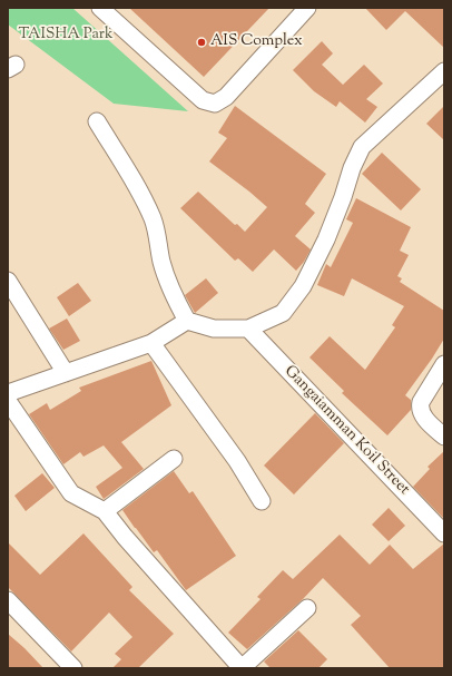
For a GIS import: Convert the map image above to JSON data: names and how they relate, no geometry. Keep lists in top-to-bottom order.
{
  "streets": {
    "street": ["Gangaiamman Koil Street"]
  },
  "parks": ["TAISHA Park"],
  "places": ["AIS Complex"]
}
